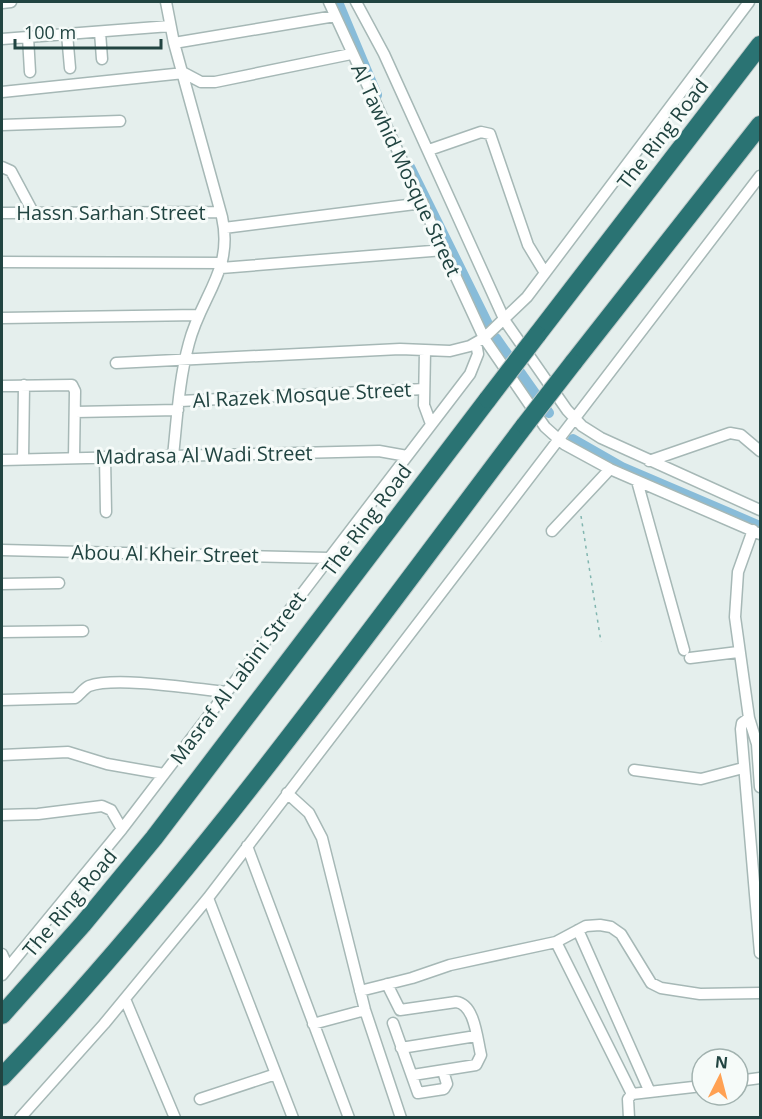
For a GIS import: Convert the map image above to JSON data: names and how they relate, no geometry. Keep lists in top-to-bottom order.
{
  "streets": {
    "highway": ["The Ring Road"],
    "street": [
      "Al Tawhid Mosque Street",
      "Hassn Sarhan Street",
      "Al Razek Mosque Street",
      "Madrasa Al Wadi Street",
      "Abou Al Kheir Street",
      "Masraf Al Labini Street"
    ]
  },
  "crossings": [
    ["Al Tawhid Mosque Street", "Masraf Al Labini Street"],
    ["Madrasa Al Wadi Street", "Masraf Al Labini Street"],
    ["Abou Al Kheir Street", "Masraf Al Labini Street"]
  ],
  "scale_bar": "100 m",
  "north": "top"
}
